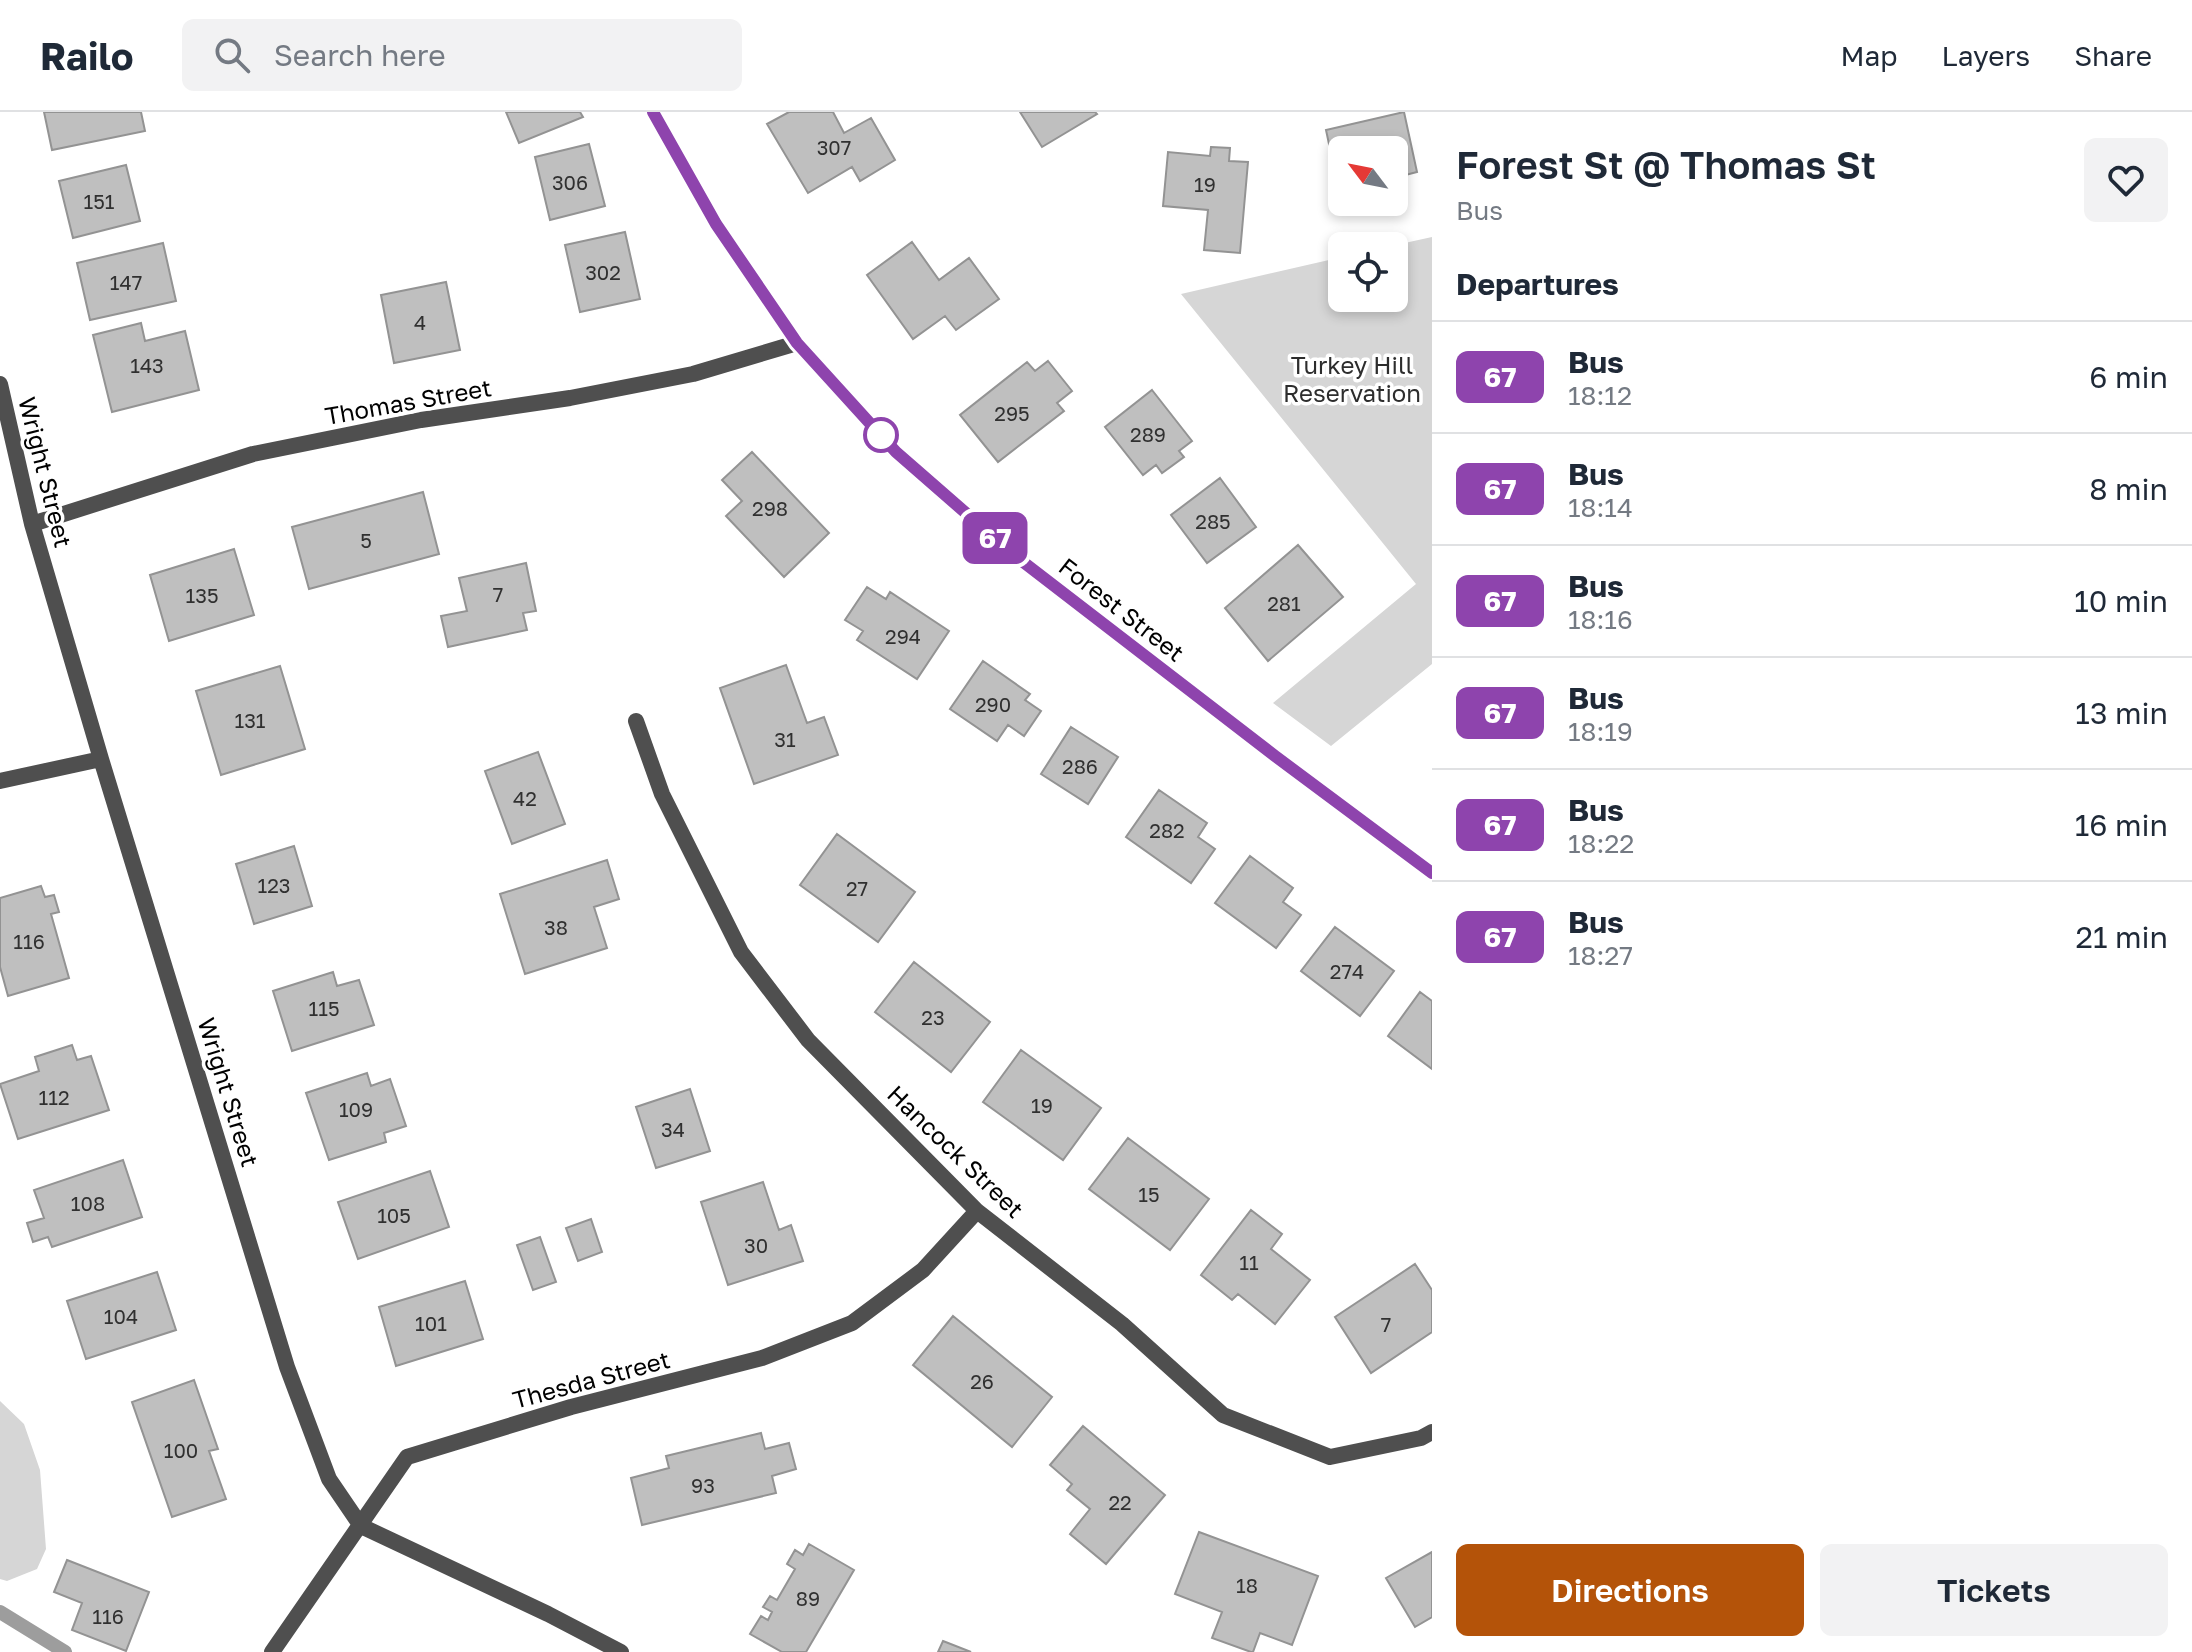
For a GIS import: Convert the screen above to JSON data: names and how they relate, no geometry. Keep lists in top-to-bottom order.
{
  "streets": {
    "main road": ["Forest Street"],
    "street": [
      "Thomas Street",
      "Wright Street",
      "Hancock Street",
      "Thesda Street"
    ]
  },
  "crossings": [
    ["Thomas Street", "Wright Street"],
    ["Thomas Street", "Forest Street"],
    ["Wright Street", "Thesda Street"],
    ["Hancock Street", "Thesda Street"]
  ],
  "parks": ["Turkey Hill Reservation"],
  "lines": ["bus line 67"],
  "house_numbers": [
    "307",
    "306",
    "19",
    "151",
    "302",
    "147",
    "4",
    "143",
    "295",
    "289",
    "298",
    "285",
    "5",
    "7",
    "135",
    "281",
    "294",
    "290",
    "131",
    "31",
    "286",
    "42",
    "282",
    "123",
    "27",
    "38",
    "116",
    "274",
    "115",
    "23",
    "112",
    "19",
    "109",
    "34",
    "15",
    "108",
    "105",
    "30",
    "11",
    "104",
    "101",
    "7",
    "26",
    "100",
    "93",
    "22",
    "18",
    "89",
    "116"
  ],
  "north": "top left",
  "page": {
    "header": "Railo",
    "search": "Search here",
    "nav": ["Map", "Layers", "Share"],
    "on_map": "67",
    "heading": [
      ["Forest St @ Thomas St", "Bus"],
      "Departures"
    ],
    "list": [
      {
        "mark": "67",
        "name": "Bus",
        "note": "18:12",
        "value": "6 min"
      },
      {
        "mark": "67",
        "name": "Bus",
        "note": "18:14",
        "value": "8 min"
      },
      {
        "mark": "67",
        "name": "Bus",
        "note": "18:16",
        "value": "10 min"
      },
      {
        "mark": "67",
        "name": "Bus",
        "note": "18:19",
        "value": "13 min"
      },
      {
        "mark": "67",
        "name": "Bus",
        "note": "18:22",
        "value": "16 min"
      },
      {
        "mark": "67",
        "name": "Bus",
        "note": "18:27",
        "value": "21 min"
      }
    ],
    "buttons": ["Directions", "Tickets"]
  }
}
